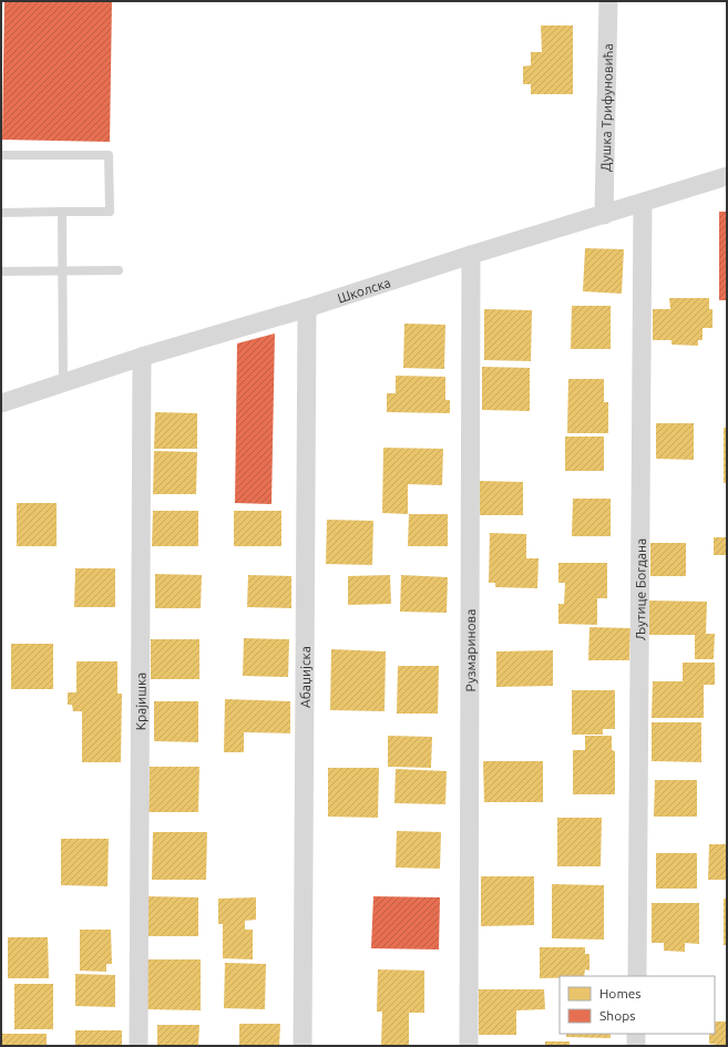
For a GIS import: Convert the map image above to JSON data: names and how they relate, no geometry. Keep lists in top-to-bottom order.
{
  "streets": {
    "street": [
      "Душка Трифуновића",
      "Школска",
      "Љутице Богдана",
      "Рузмаринова",
      "Абаџијска",
      "Крајишка"
    ]
  },
  "crossings": [
    ["Душка Трифуновића", "Школска"],
    ["Школска", "Љутице Богдана"],
    ["Школска", "Рузмаринова"],
    ["Школска", "Абаџијска"],
    ["Школска", "Крајишка"]
  ],
  "legend": ["Homes", "Shops"]
}
